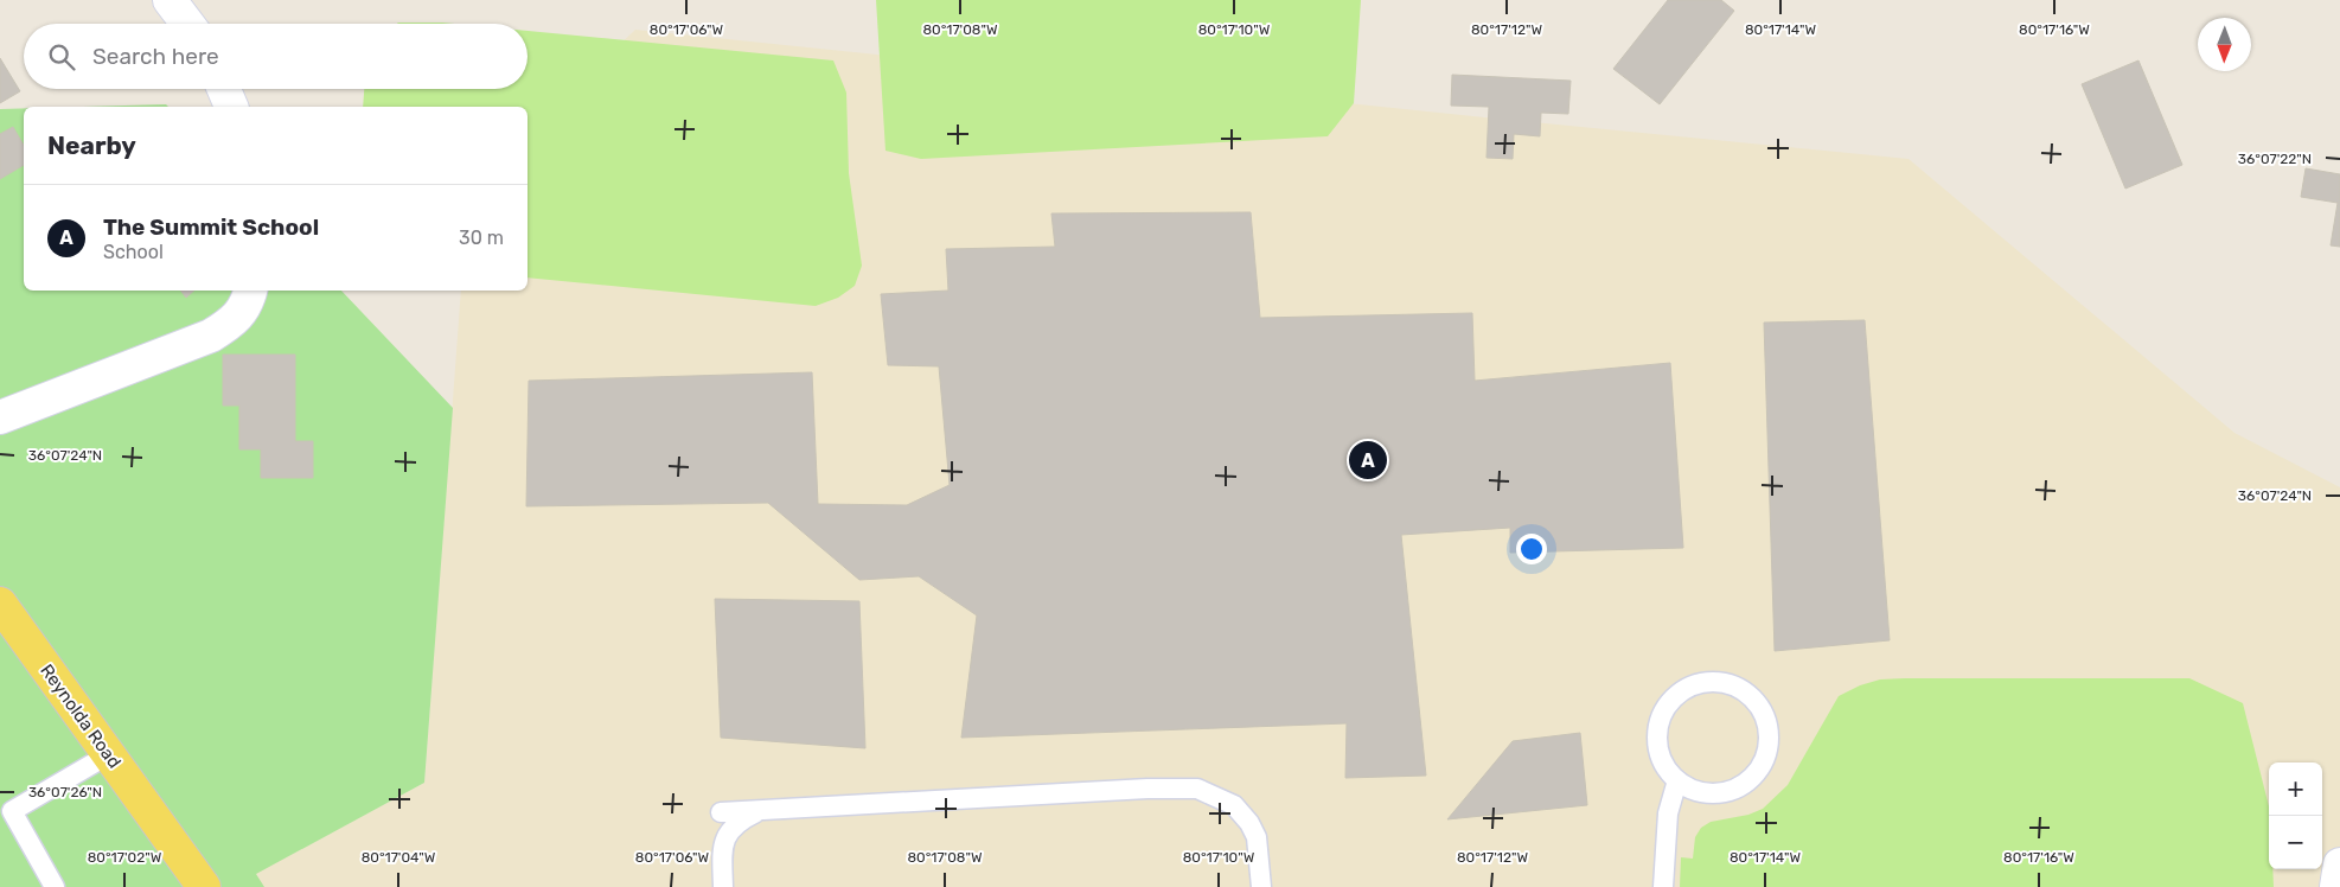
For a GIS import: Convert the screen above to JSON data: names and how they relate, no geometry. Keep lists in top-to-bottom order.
{
  "streets": {
    "main road": ["Reynolda Road"]
  },
  "north": "bottom",
  "page": {
    "search": "Search here",
    "heading": "Nearby",
    "list": [
      {
        "mark": "A",
        "name": "The Summit School",
        "note": "School",
        "value": "30 m"
      }
    ],
    "pins": "A",
    "map_buttons": ["+", "−"]
  },
  "coordinates": [
    "80°17'06\"W",
    "80°17'08\"W",
    "80°17'10\"W",
    "80°17'12\"W",
    "80°17'14\"W",
    "80°17'16\"W",
    "36°07'22\"N",
    "36°07'24\"N",
    "36°07'26\"N",
    "80°17'02\"W",
    "80°17'04\"W"
  ]
}
